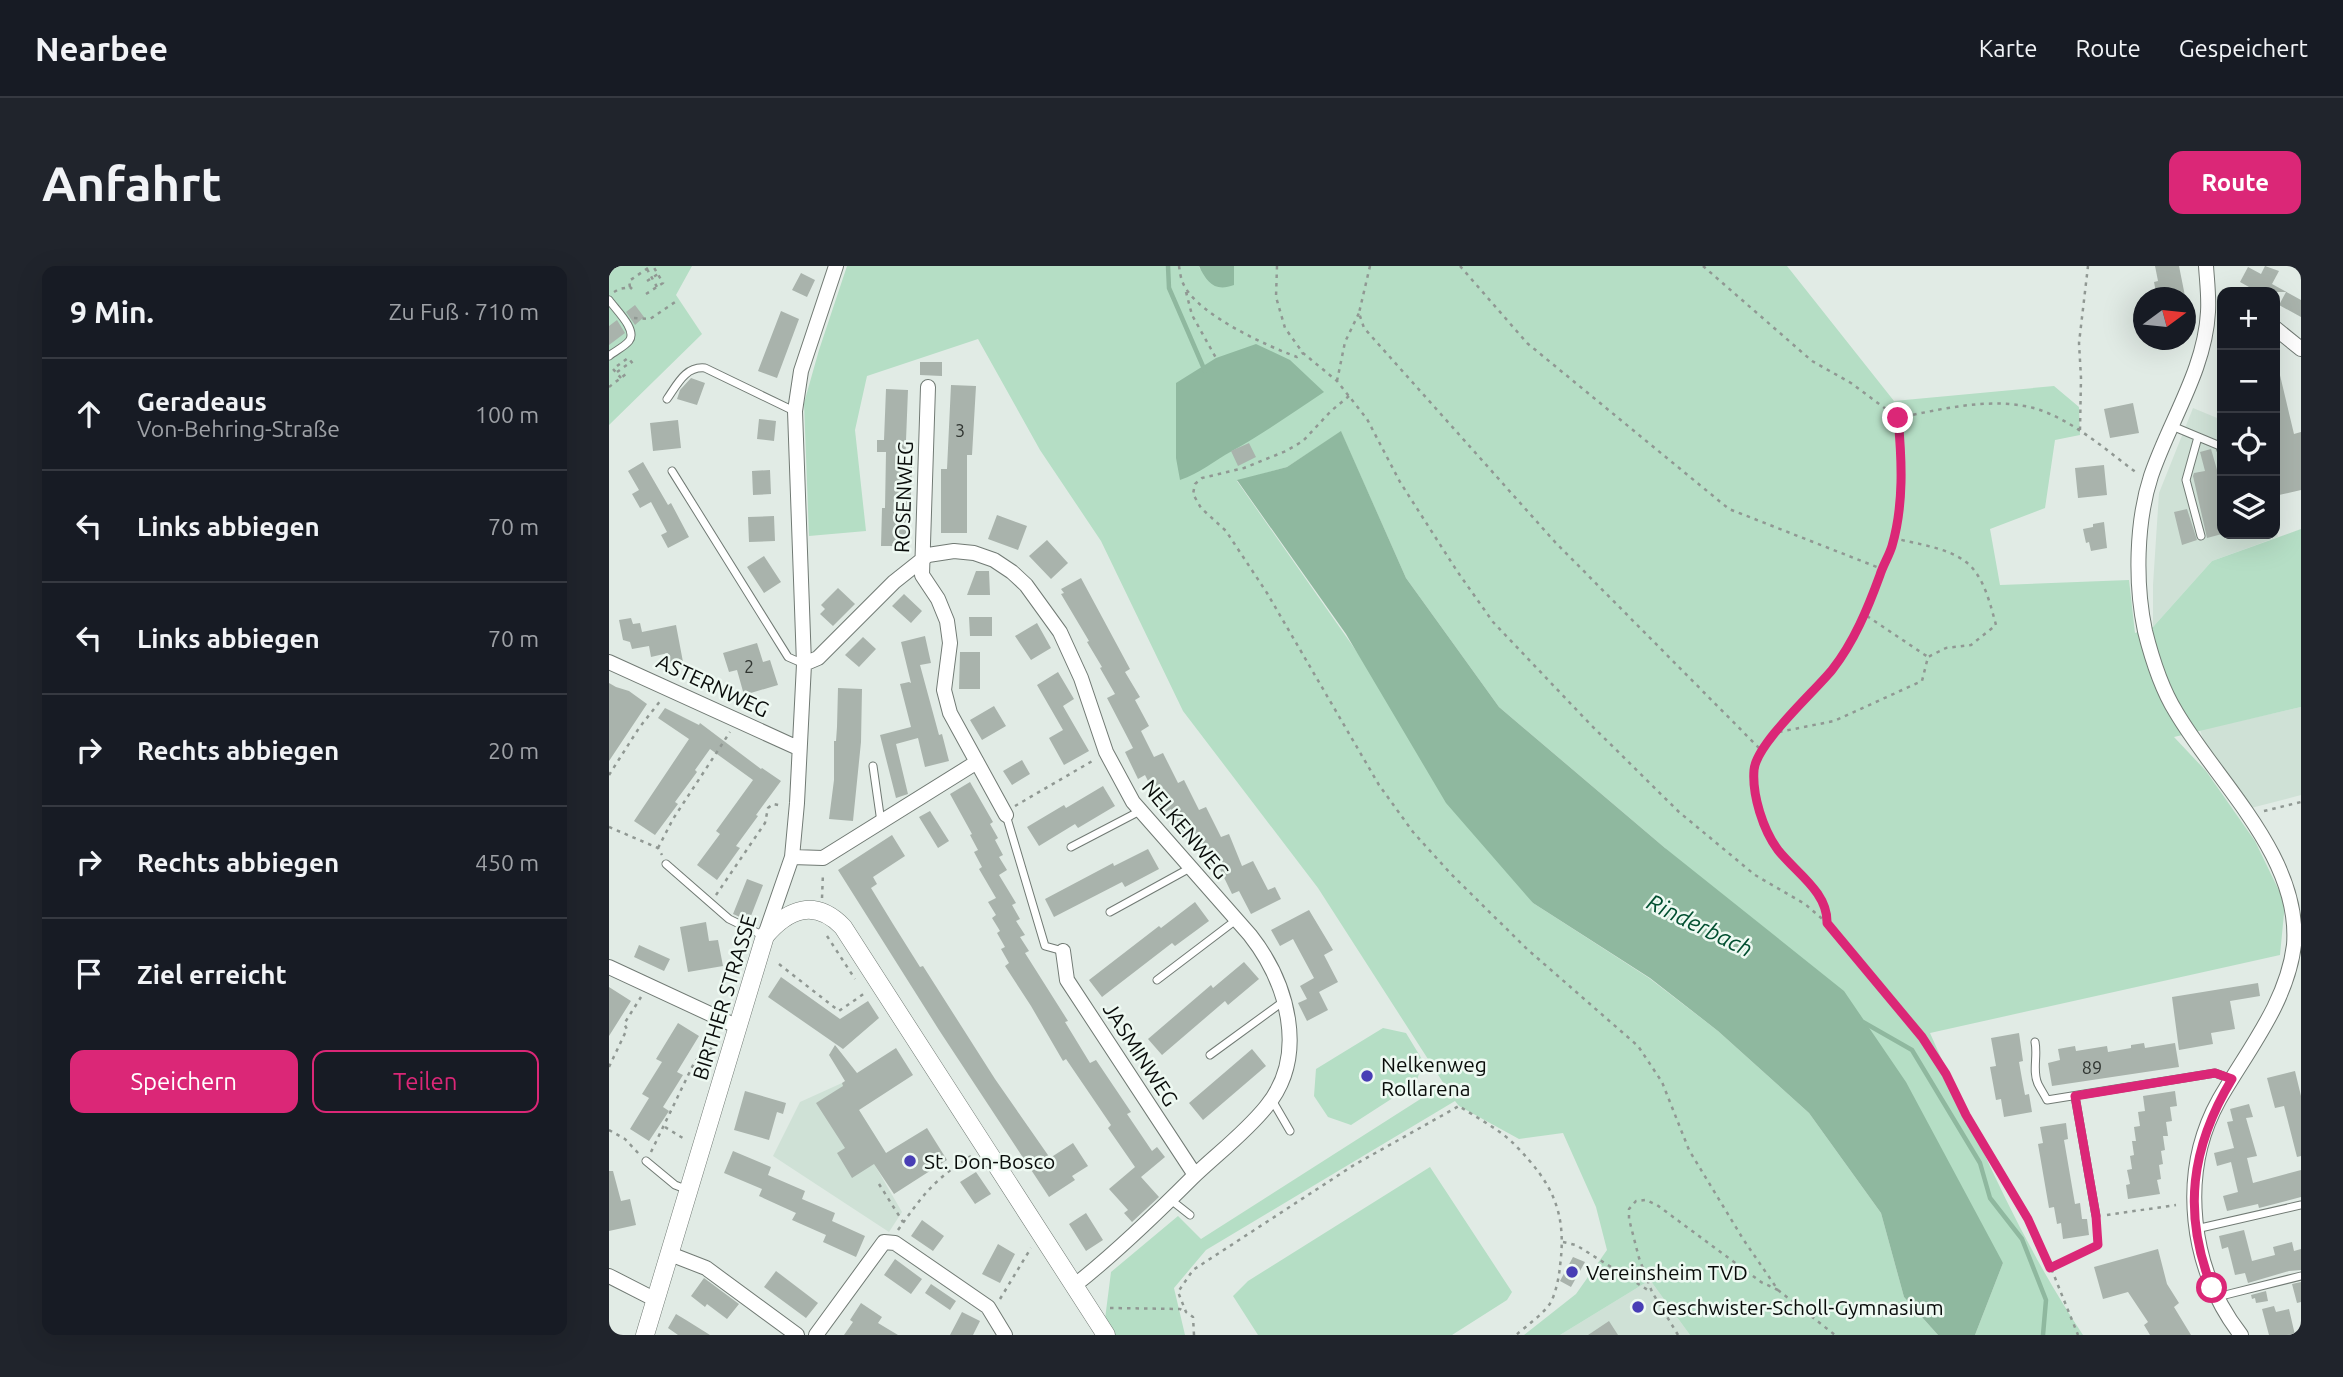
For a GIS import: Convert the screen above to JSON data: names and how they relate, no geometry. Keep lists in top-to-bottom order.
{
  "streets": {
    "street": [
      "ROSENWEG",
      "ASTERNWEG",
      "NELKENWEG",
      "BIRTHER STRASSE",
      "JASMINWEG"
    ]
  },
  "crossings": [
    ["ROSENWEG", "NELKENWEG"],
    ["ASTERNWEG", "BIRTHER STRASSE"],
    ["NELKENWEG", "BIRTHER STRASSE"],
    ["NELKENWEG", "JASMINWEG"]
  ],
  "water": ["Rinderbach"],
  "places": [
    "Nelkenweg Rollarena",
    "St. Don-Bosco",
    "Vereinsheim TVD",
    "Geschwister-Scholl-Gymnasium"
  ],
  "house_numbers": ["3", "2", "89"],
  "north": "right",
  "page": {
    "header": "Nearbee",
    "nav": ["Karte", "Route", "Gespeichert"],
    "buttons": [
      "Route",
      ["Speichern", "Teilen"]
    ],
    "title": "Anfahrt",
    "heading": ["9 Min.", "Zu Fuß · 710 m"],
    "map_buttons": ["+", "−"],
    "list": [
      ["Geradeaus", "Von-Behring-Straße", "100 m"],
      ["Links abbiegen", "70 m"],
      ["Links abbiegen", "70 m"],
      ["Rechts abbiegen", "20 m"],
      ["Rechts abbiegen", "450 m"],
      "Ziel erreicht"
    ]
  }
}
